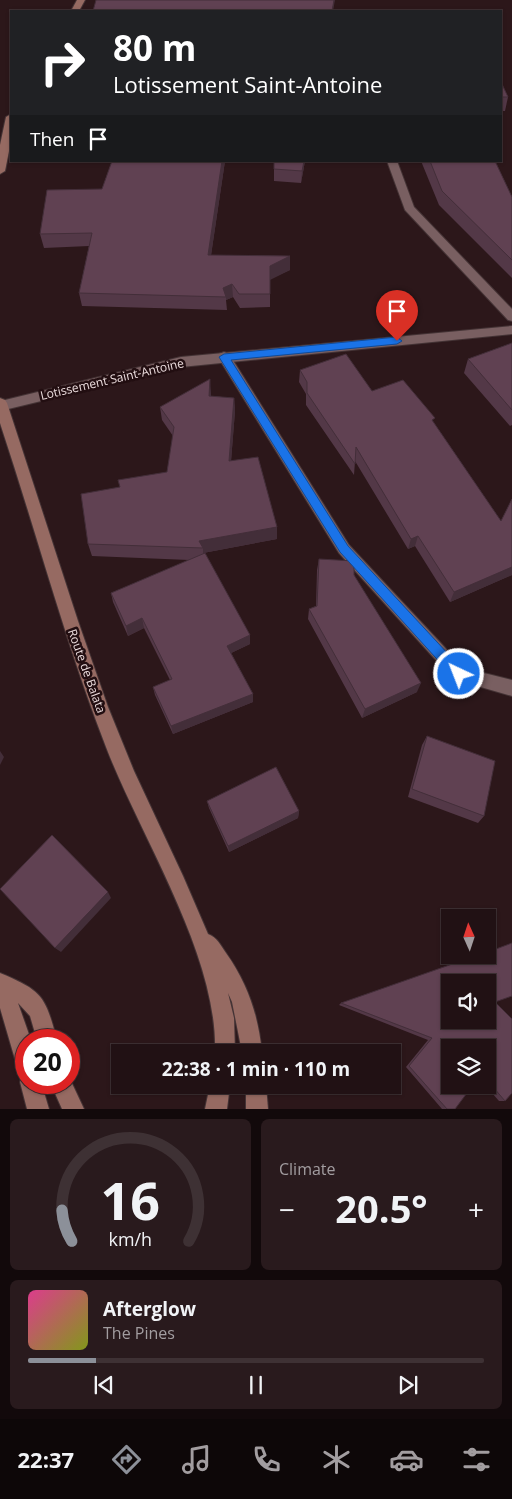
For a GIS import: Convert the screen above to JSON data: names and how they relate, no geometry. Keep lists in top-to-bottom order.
{
  "streets": {
    "main road": ["Route de Balata"],
    "street": ["Lotissement Saint-Antoine"]
  },
  "crossings": [
    ["Lotissement Saint-Antoine", "Route de Balata"]
  ],
  "north": "top",
  "page": {
    "turn": ["80 m", "Lotissement Saint-Antoine"],
    "then": "Then",
    "limit": "20",
    "trip": "22:38 · 1 min · 110 m",
    "tile": "Climate",
    "heat": ["−", "20.5°", "+"],
    "song": ["Afterglow", "The Pines"],
    "tabs": "22:37",
    "gauge": ["16", "km/h"]
  }
}
